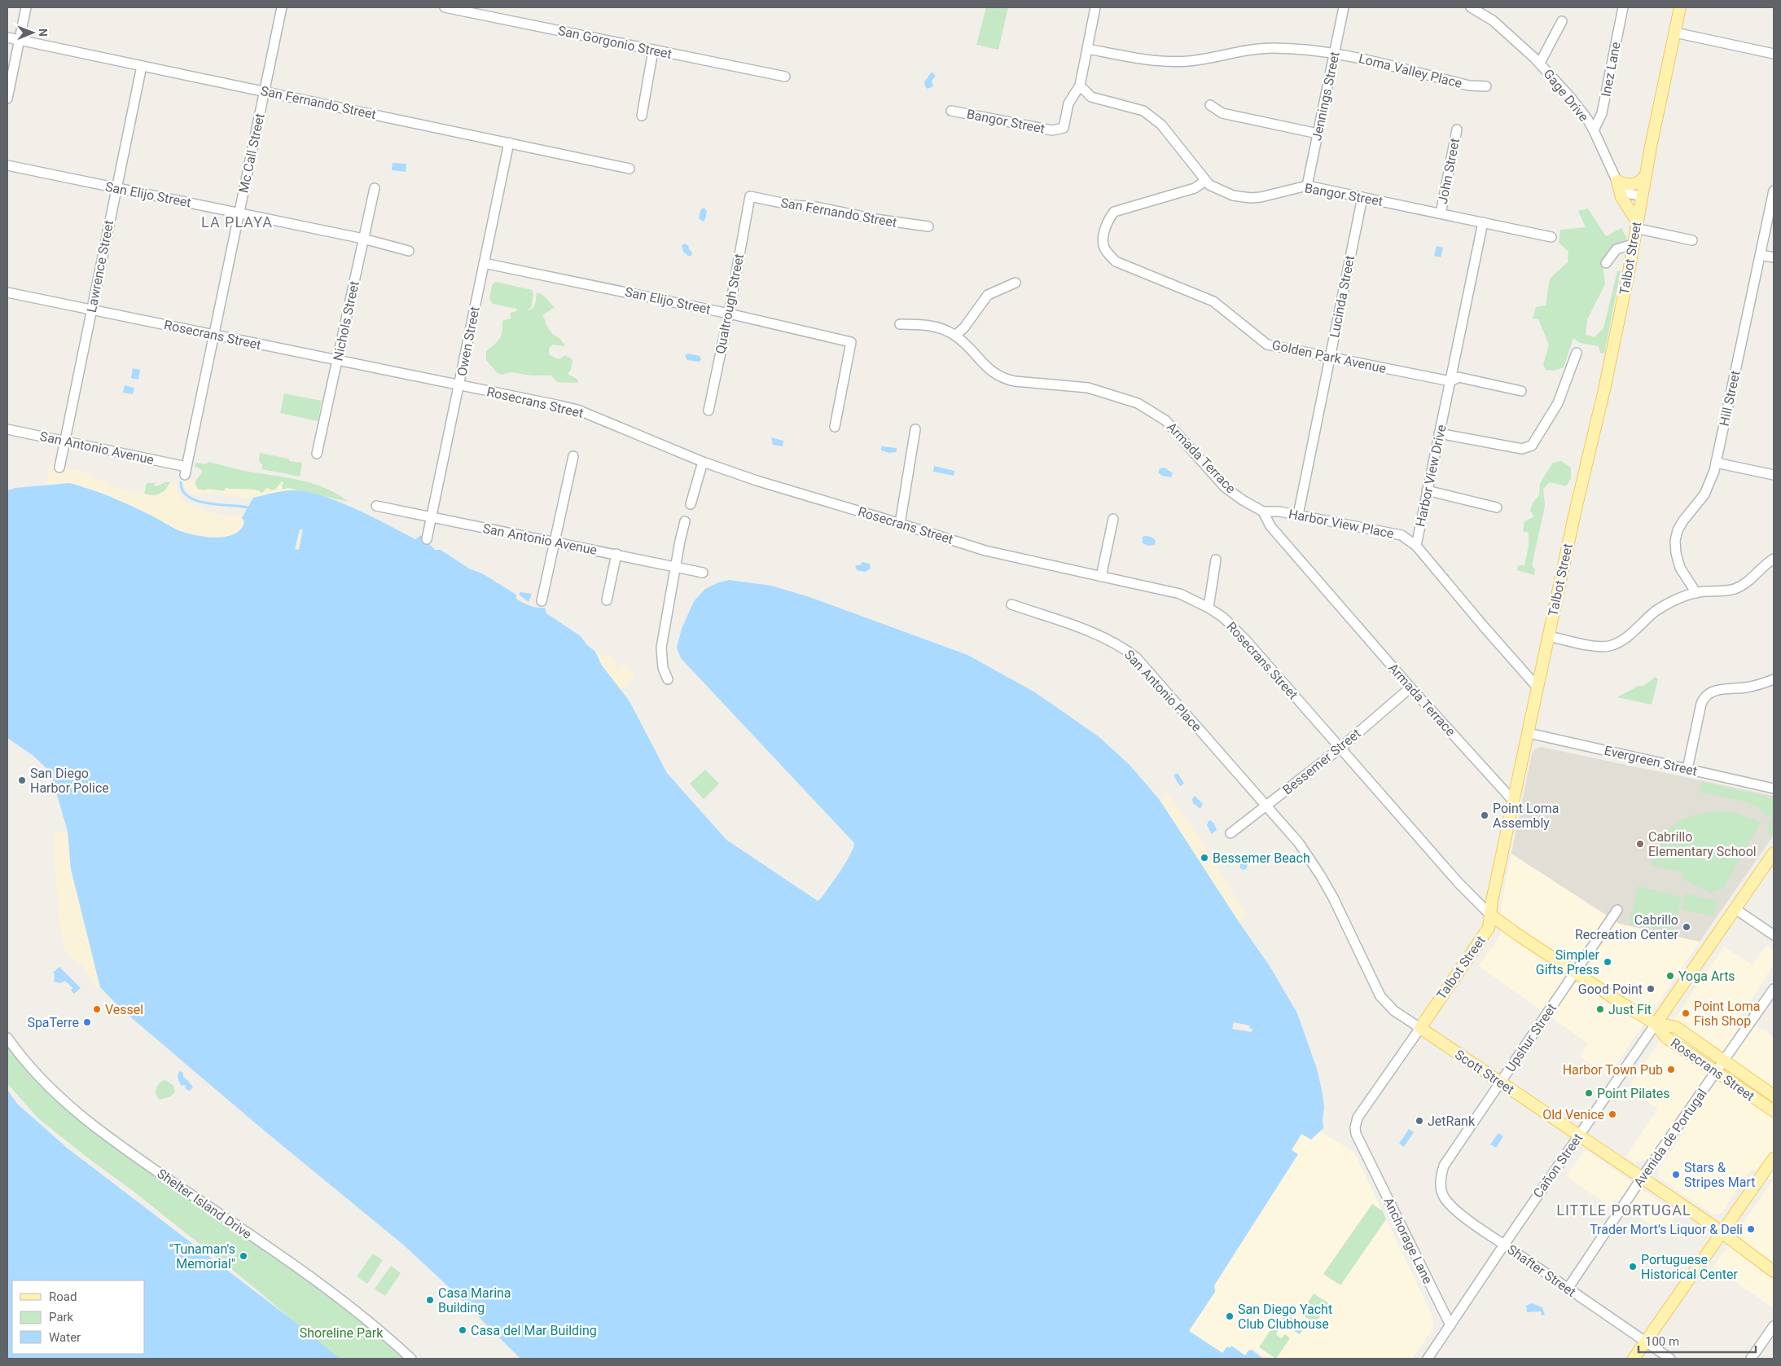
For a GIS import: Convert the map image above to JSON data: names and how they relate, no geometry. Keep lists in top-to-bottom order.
{
  "streets": {
    "main road": [
      "Talbot Street",
      "Rosecrans Street",
      "Scott Street",
      "Cañon Street"
    ],
    "street": [
      "San Gorgonio Street",
      "Inez Lane",
      "Loma Valley Place",
      "Gage Drive",
      "Jennings Street",
      "San Fernando Street",
      "Bangor Street",
      "Mc Call Street",
      "John Street",
      "San Elijo Street",
      "Lawrence Street",
      "Lucinda Street",
      "Qualtrough Street",
      "Nichols Street",
      "Owen Street",
      "Golden Park Avenue",
      "Hill Street",
      "San Antonio Avenue",
      "Armada Terrace",
      "Harbor View Drive",
      "Harbor View Place",
      "San Antonio Place",
      "Evergreen Street",
      "Bessemer Street",
      "Upshur Street",
      "Avenida de Portugal",
      "Shelter Island Drive",
      "Anchorage Lane",
      "Shafter Street"
    ]
  },
  "crossings": [
    ["Inez Lane", "Gage Drive"],
    ["Loma Valley Place", "Jennings Street"],
    ["Gage Drive", "Talbot Street"],
    ["Jennings Street", "Bangor Street"],
    ["San Fernando Street", "Mc Call Street"],
    ["San Fernando Street", "Lawrence Street"],
    ["San Fernando Street", "Qualtrough Street"],
    ["San Fernando Street", "Owen Street"],
    ["Bangor Street", "John Street"],
    ["Bangor Street", "Lucinda Street"],
    ["Bangor Street", "Golden Park Avenue"],
    ["Bangor Street", "Harbor View Drive"],
    ["Mc Call Street", "San Elijo Street"],
    ["Mc Call Street", "Rosecrans Street"],
    ["Mc Call Street", "San Antonio Avenue"],
    ["San Elijo Street", "Lawrence Street"],
    ["San Elijo Street", "Qualtrough Street"],
    ["San Elijo Street", "Nichols Street"],
    ["San Elijo Street", "Owen Street"],
    ["Talbot Street", "Rosecrans Street"],
    ["Talbot Street", "Armada Terrace"],
    ["Talbot Street", "Harbor View Drive"],
    ["Talbot Street", "Evergreen Street"],
    ["Talbot Street", "Scott Street"],
    ["Talbot Street", "Anchorage Lane"],
    ["Lawrence Street", "Rosecrans Street"],
    ["Lawrence Street", "San Antonio Avenue"],
    ["Lucinda Street", "Golden Park Avenue"],
    ["Lucinda Street", "Harbor View Place"],
    ["Nichols Street", "Rosecrans Street"],
    ["Rosecrans Street", "Owen Street"],
    ["Rosecrans Street", "Bessemer Street"],
    ["Rosecrans Street", "Upshur Street"],
    ["Rosecrans Street", "Avenida de Portugal"],
    ["Rosecrans Street", "Cañon Street"],
    ["Owen Street", "San Antonio Avenue"],
    ["Golden Park Avenue", "Harbor View Drive"],
    ["Armada Terrace", "Harbor View Place"],
    ["Armada Terrace", "Bessemer Street"],
    ["Harbor View Drive", "Harbor View Place"],
    ["San Antonio Place", "Bessemer Street"],
    ["San Antonio Place", "Scott Street"],
    ["Bessemer Street", "Scott Street"],
    ["Upshur Street", "Scott Street"],
    ["Upshur Street", "Shafter Street"],
    ["Scott Street", "Avenida de Portugal"],
    ["Scott Street", "Cañon Street"],
    ["Avenida de Portugal", "Shafter Street"],
    ["Cañon Street", "Anchorage Lane"],
    ["Cañon Street", "Shafter Street"]
  ],
  "districts": ["LA PLAYA", "LITTLE PORTUGAL"],
  "parks": ["Shoreline Park"],
  "places": [
    "San Diego Harbor Police",
    "Point Loma Assembly",
    "Cabrillo Elementary School",
    "Bessemer Beach",
    "Cabrillo Recreation Center",
    "Simpler Gifts Press",
    "Yoga Arts",
    "Good Point",
    "Vessel",
    "Just Fit",
    "Point Loma Fish Shop",
    "SpaTerre",
    "Harbor Town Pub",
    "Point Pilates",
    "Old Venice",
    "JetRank",
    "Stars & Stripes Mart",
    "Trader Mort's Liquor & Deli",
    "\"Tunaman's Memorial\"",
    "Portuguese Historical Center",
    "Casa Marina Building",
    "San Diego Yacht Club Clubhouse",
    "Casa del Mar Building"
  ],
  "legend": ["Road", "Park", "Water"],
  "scale_bar": "100 m",
  "north": "right"
}
